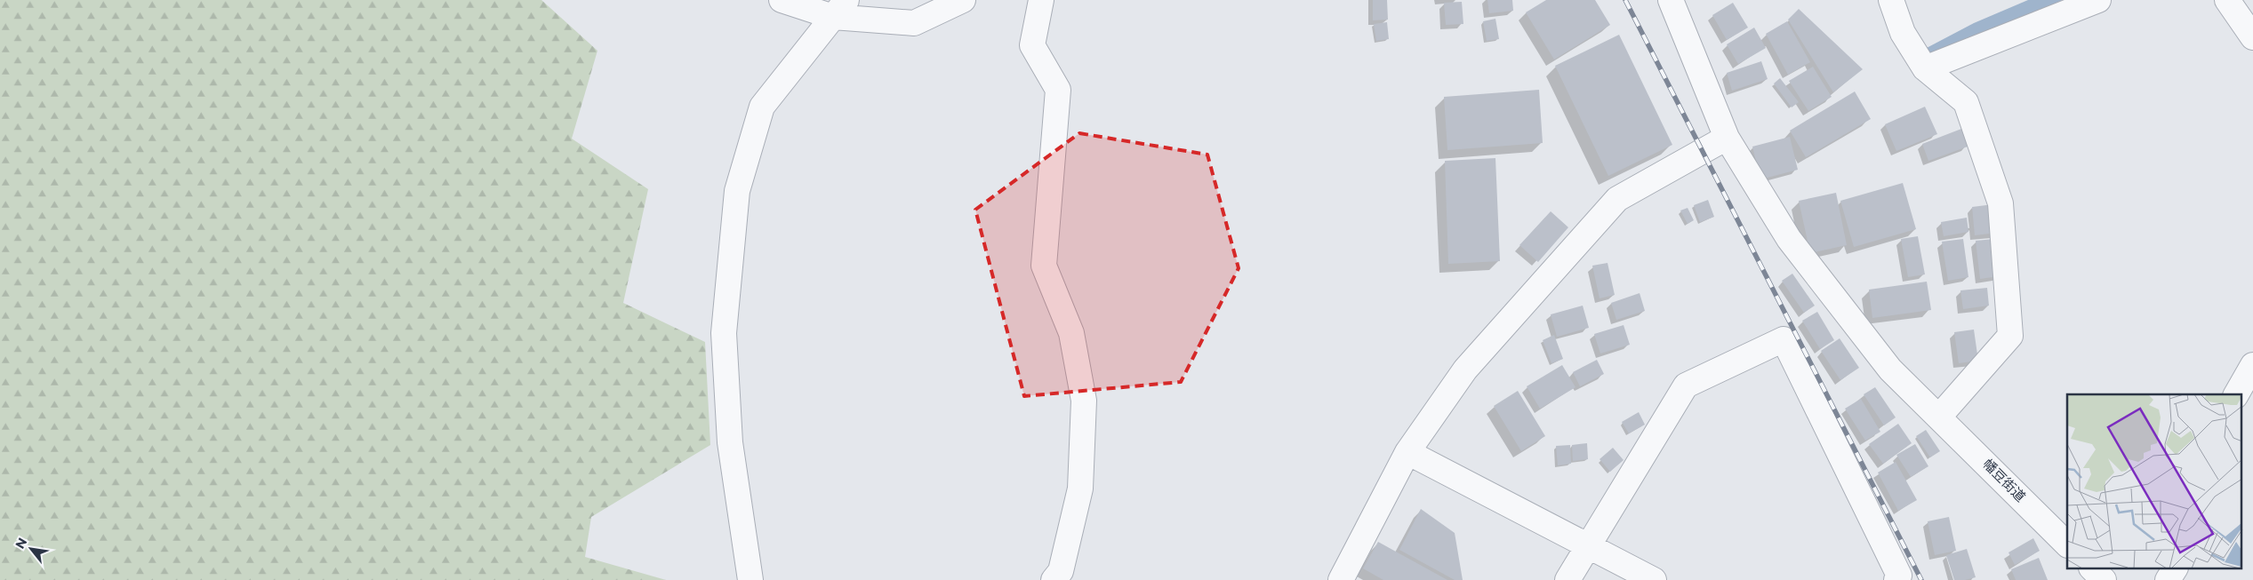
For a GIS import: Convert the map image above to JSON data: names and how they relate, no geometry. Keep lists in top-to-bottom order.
{
  "streets": {
    "street": ["幡豆街道"]
  },
  "north": "top left"
}
